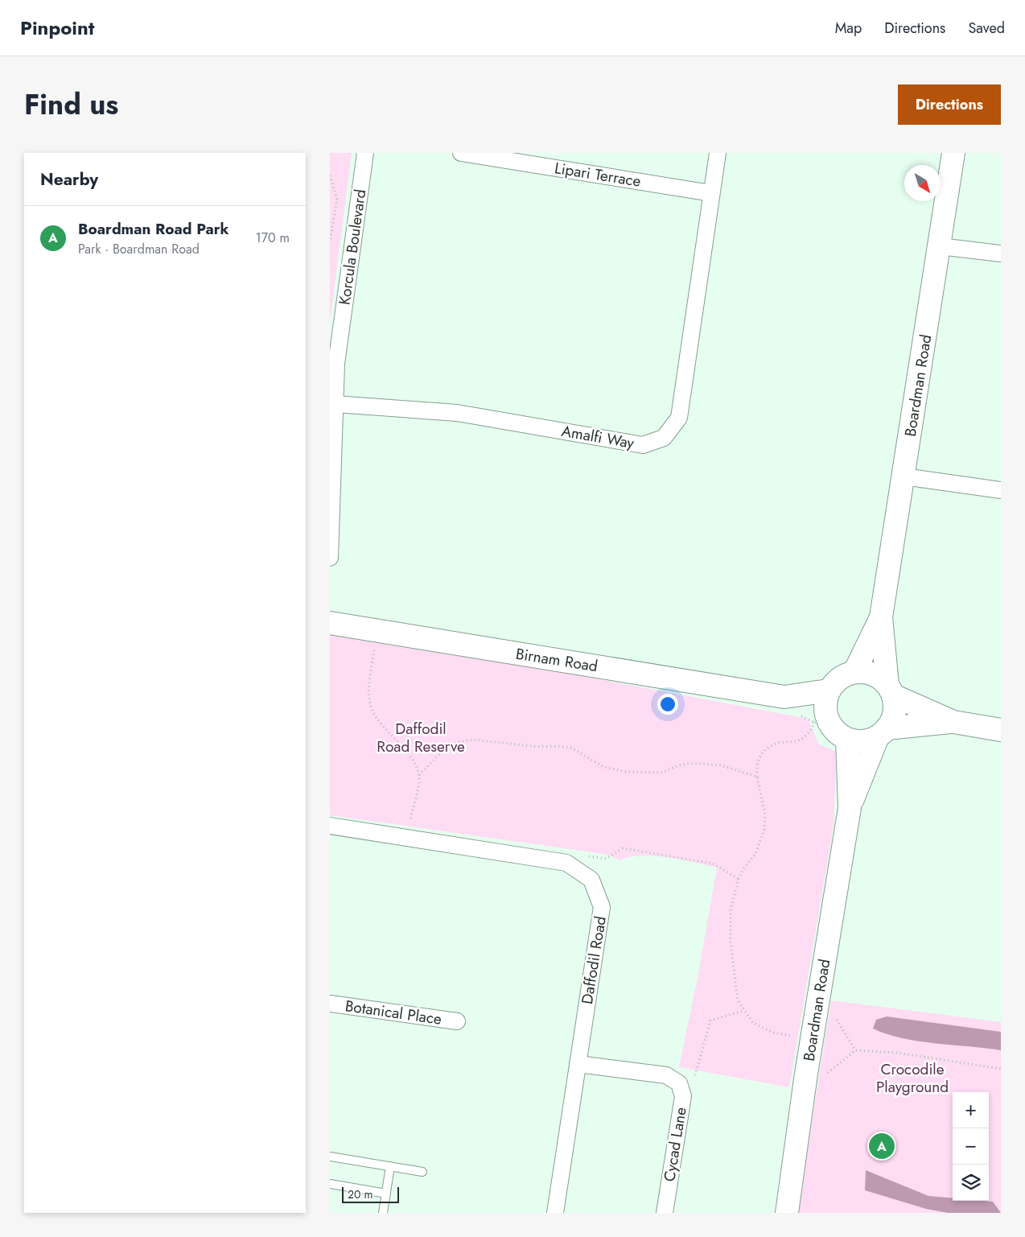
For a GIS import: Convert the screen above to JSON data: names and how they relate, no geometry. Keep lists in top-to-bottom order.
{
  "streets": {
    "street": [
      "Lipari Terrace",
      "Korcula Boulevard",
      "Boardman Road",
      "Amalfi Way",
      "Birnam Road",
      "Daffodil Road",
      "Botanical Place",
      "Cycad Lane"
    ]
  },
  "crossings": [
    ["Lipari Terrace", "Amalfi Way"],
    ["Korcula Boulevard", "Amalfi Way"],
    ["Boardman Road", "Birnam Road"],
    ["Daffodil Road", "Cycad Lane"]
  ],
  "parks": ["Daffodil Road Reserve", "Crocodile Playground"],
  "scale_bar": "20 m",
  "north": "bottom right",
  "page": {
    "header": "Pinpoint",
    "nav": ["Map", "Directions", "Saved"],
    "title": "Find us",
    "buttons": "Directions",
    "heading": "Nearby",
    "list": [
      {
        "mark": "A",
        "name": "Boardman Road Park",
        "note": "Park · Boardman Road",
        "value": "170 m"
      }
    ],
    "map_buttons": ["+", "−"],
    "pins": "A",
    "scale": "20 m"
  }
}
